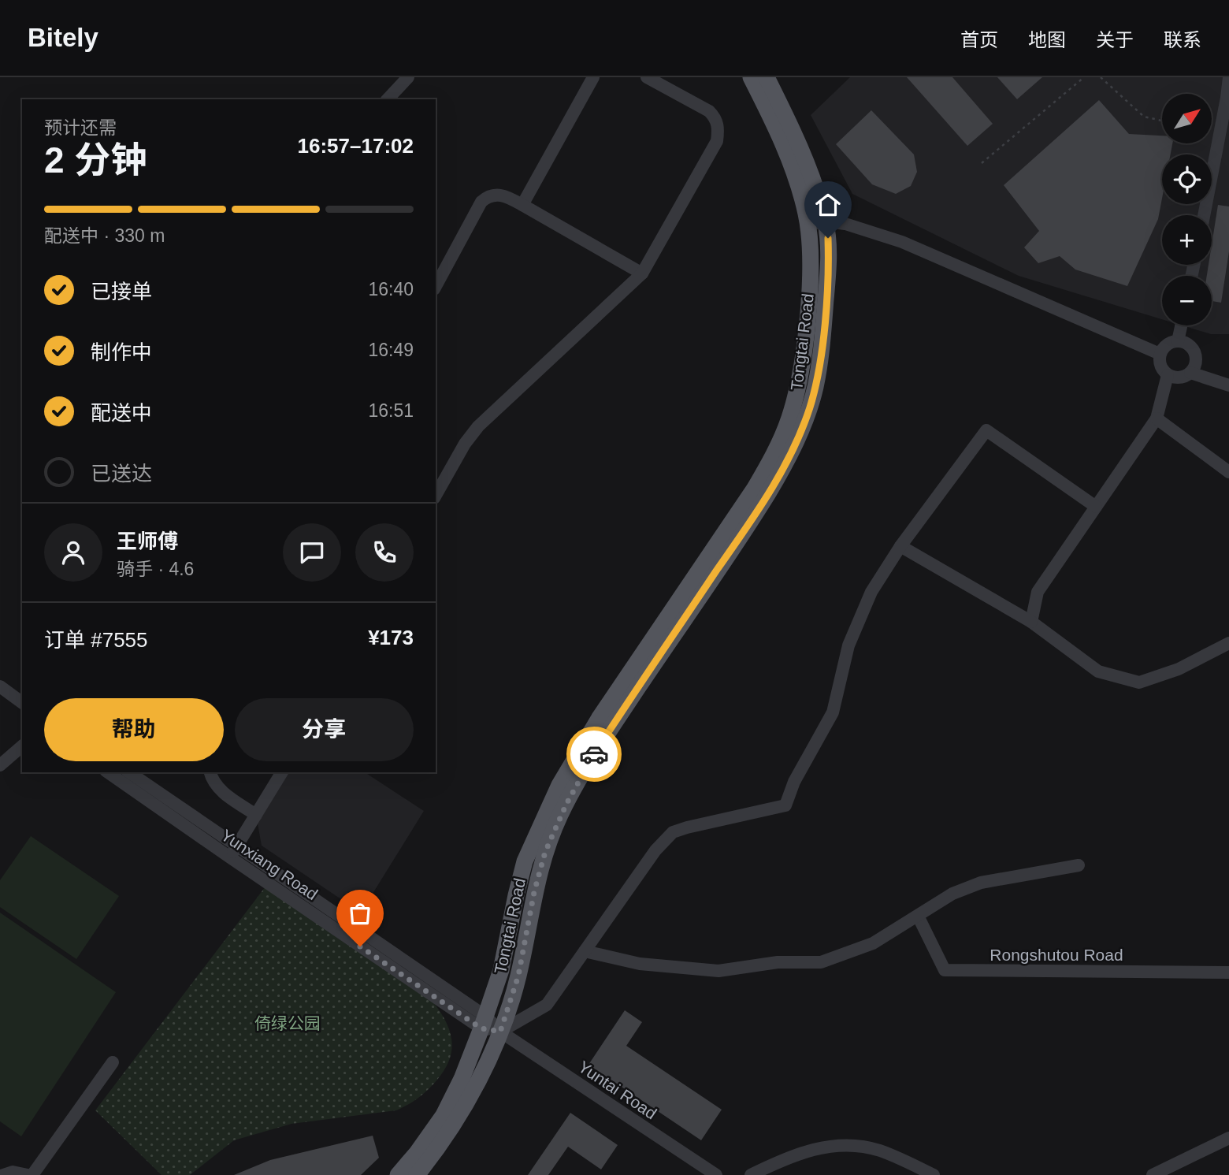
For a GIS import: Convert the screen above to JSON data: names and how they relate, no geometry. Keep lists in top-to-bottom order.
{
  "streets": {
    "main road": ["Tongtai Road"],
    "street": ["Yunxiang Road", "Rongshutou Road", "Yuntai Road"]
  },
  "crossings": [
    ["Tongtai Road", "Yunxiang Road"],
    ["Tongtai Road", "Yuntai Road"],
    ["Yunxiang Road", "Yuntai Road"]
  ],
  "parks": ["倚绿公园"],
  "north": "top right",
  "page": {
    "header": "Bitely",
    "nav": [
      "首页",
      "地图",
      "关于",
      "联系"
    ],
    "map_buttons": ["+", "−"],
    "heading": ["2 分钟", "预计还需", "16:57–17:02"],
    "panel": [
      "王师傅",
      "骑手 · 4.6",
      "订单 #7555",
      "¥173"
    ],
    "bar": "配送中 · 330 m",
    "list": [
      ["已接单", "16:40"],
      ["制作中", "16:49"],
      ["配送中", "16:51"],
      "已送达"
    ],
    "buttons": ["帮助", "分享"]
  }
}
